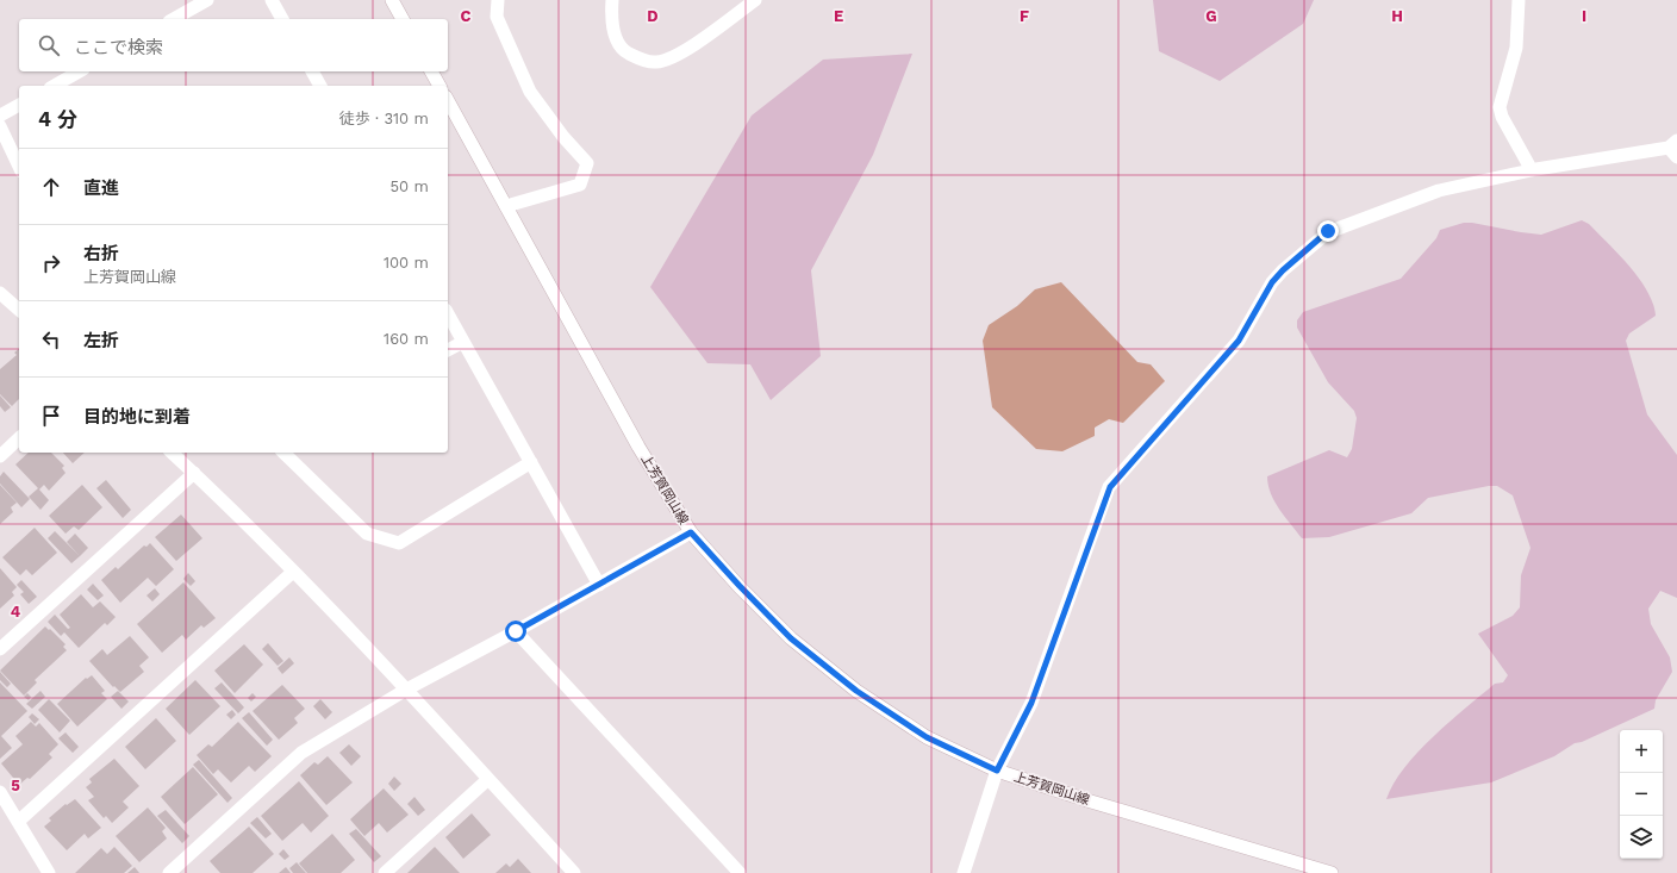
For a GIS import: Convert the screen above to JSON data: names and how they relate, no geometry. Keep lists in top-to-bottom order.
{
  "streets": {
    "street": ["上芳賀岡山線"]
  },
  "page": {
    "search": "ここで検索",
    "heading": ["4 分", "徒歩 · 310 m"],
    "list": [
      ["直進", "50 m"],
      ["右折", "上芳賀岡山線", "100 m"],
      ["左折", "160 m"],
      "目的地に到着"
    ],
    "map_buttons": ["+", "−"]
  },
  "grid": {
    "columns": [
      "C",
      "D",
      "E",
      "F",
      "G",
      "H",
      "I"
    ],
    "rows": ["4", "5"]
  }
}
